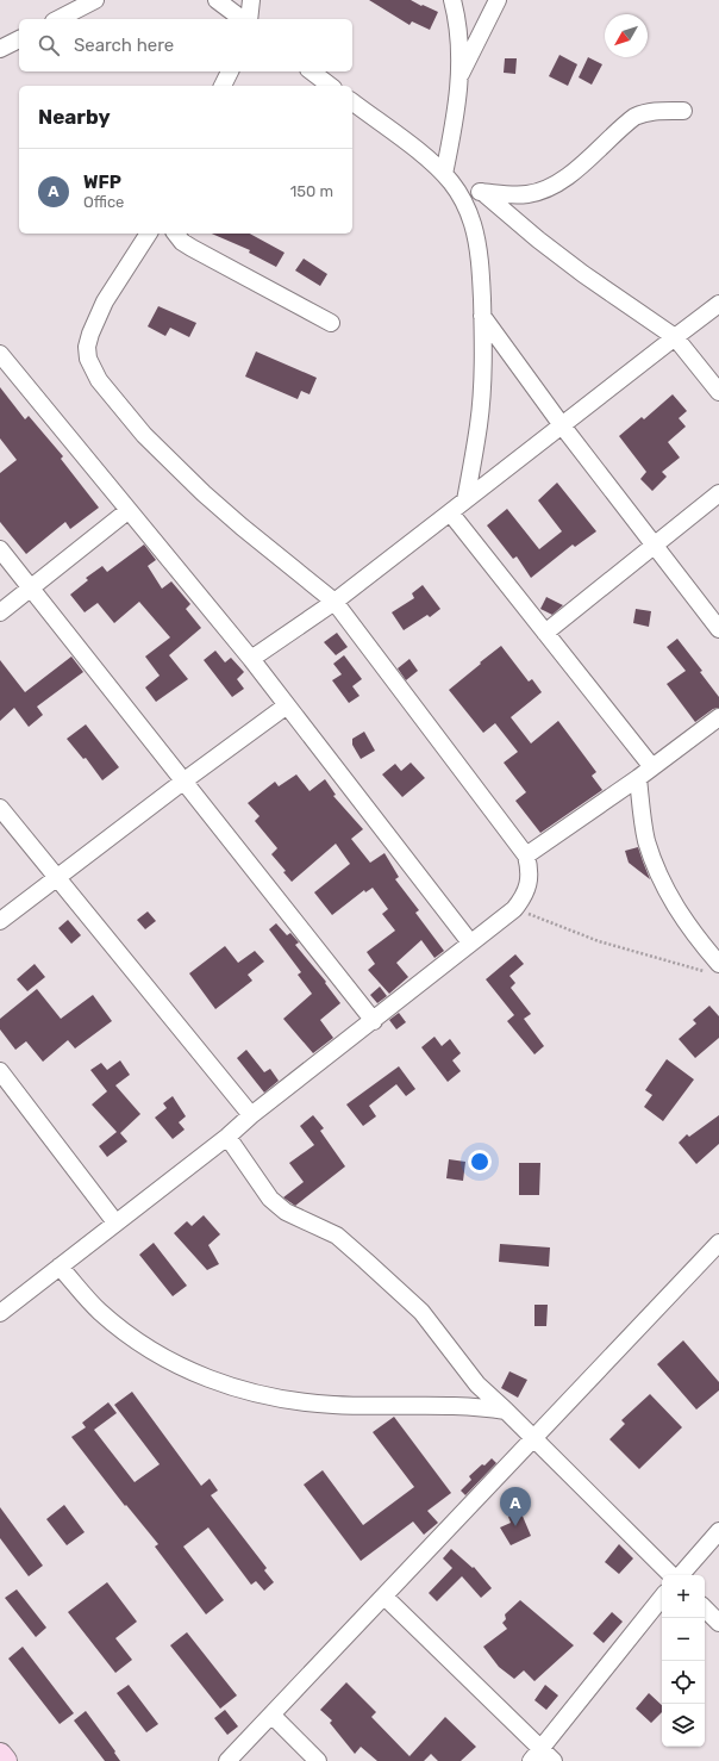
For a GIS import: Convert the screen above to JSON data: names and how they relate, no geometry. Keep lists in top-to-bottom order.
{
  "north": "bottom left",
  "page": {
    "search": "Search here",
    "heading": "Nearby",
    "list": [
      {
        "mark": "A",
        "name": "WFP",
        "note": "Office",
        "value": "150 m"
      }
    ],
    "pins": "A",
    "map_buttons": ["+", "−"]
  }
}
